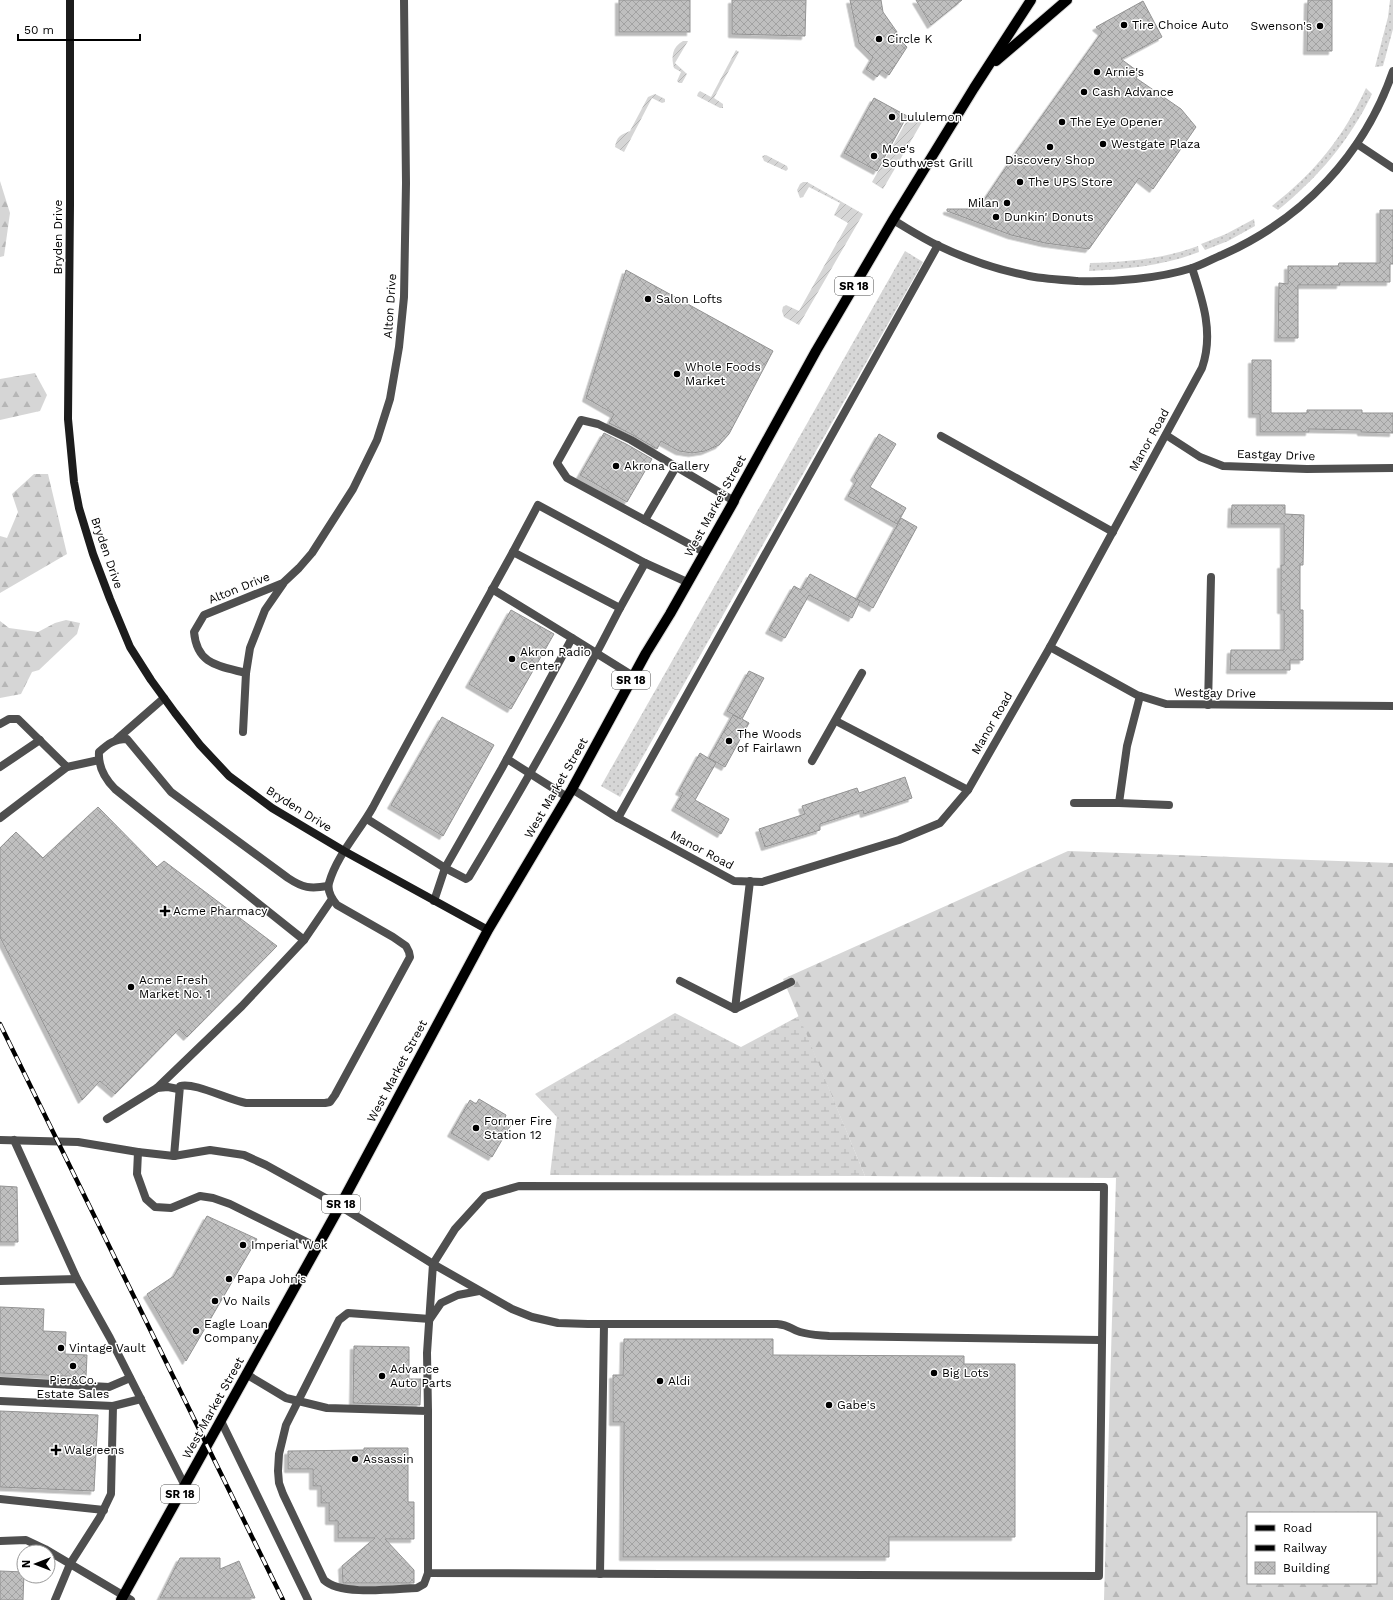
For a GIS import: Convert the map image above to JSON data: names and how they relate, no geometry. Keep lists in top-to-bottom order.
{
  "streets": {
    "main road": ["SR 18", "West Market Street"],
    "street": [
      "Bryden Drive",
      "Alton Drive",
      "Manor Road",
      "Eastgay Drive",
      "Westgay Drive"
    ]
  },
  "crossings": [
    ["Bryden Drive", "West Market Street"],
    ["Manor Road", "Eastgay Drive"],
    ["Manor Road", "West Market Street"],
    ["Manor Road", "Westgay Drive"]
  ],
  "places": {
    "other": [
      "Tire Choice Auto",
      "Swenson's",
      "Circle K",
      "Arnie's",
      "Cash Advance",
      "Lululemon",
      "The Eye Opener",
      "Westgate Plaza",
      "Discovery Shop",
      "Moe's Southwest Grill",
      "The UPS Store",
      "Milan",
      "Dunkin' Donuts",
      "Salon Lofts",
      "Whole Foods Market",
      "Akrona Gallery",
      "Akron Radio Center",
      "The Woods of Fairlawn",
      "Acme Fresh Market No. 1",
      "Former Fire Station 12",
      "Imperial Wok",
      "Papa John's",
      "Vo Nails",
      "Eagle Loan Company",
      "Vintage Vault",
      "Pier&Co. Estate Sales",
      "Big Lots",
      "Advance Auto Parts",
      "Aldi",
      "Gabe's",
      "Assassin"
    ],
    "health": ["Acme Pharmacy", "Walgreens"]
  },
  "legend": ["Road", "Railway", "Building"],
  "scale_bar": "50 m",
  "north": "left"
}
